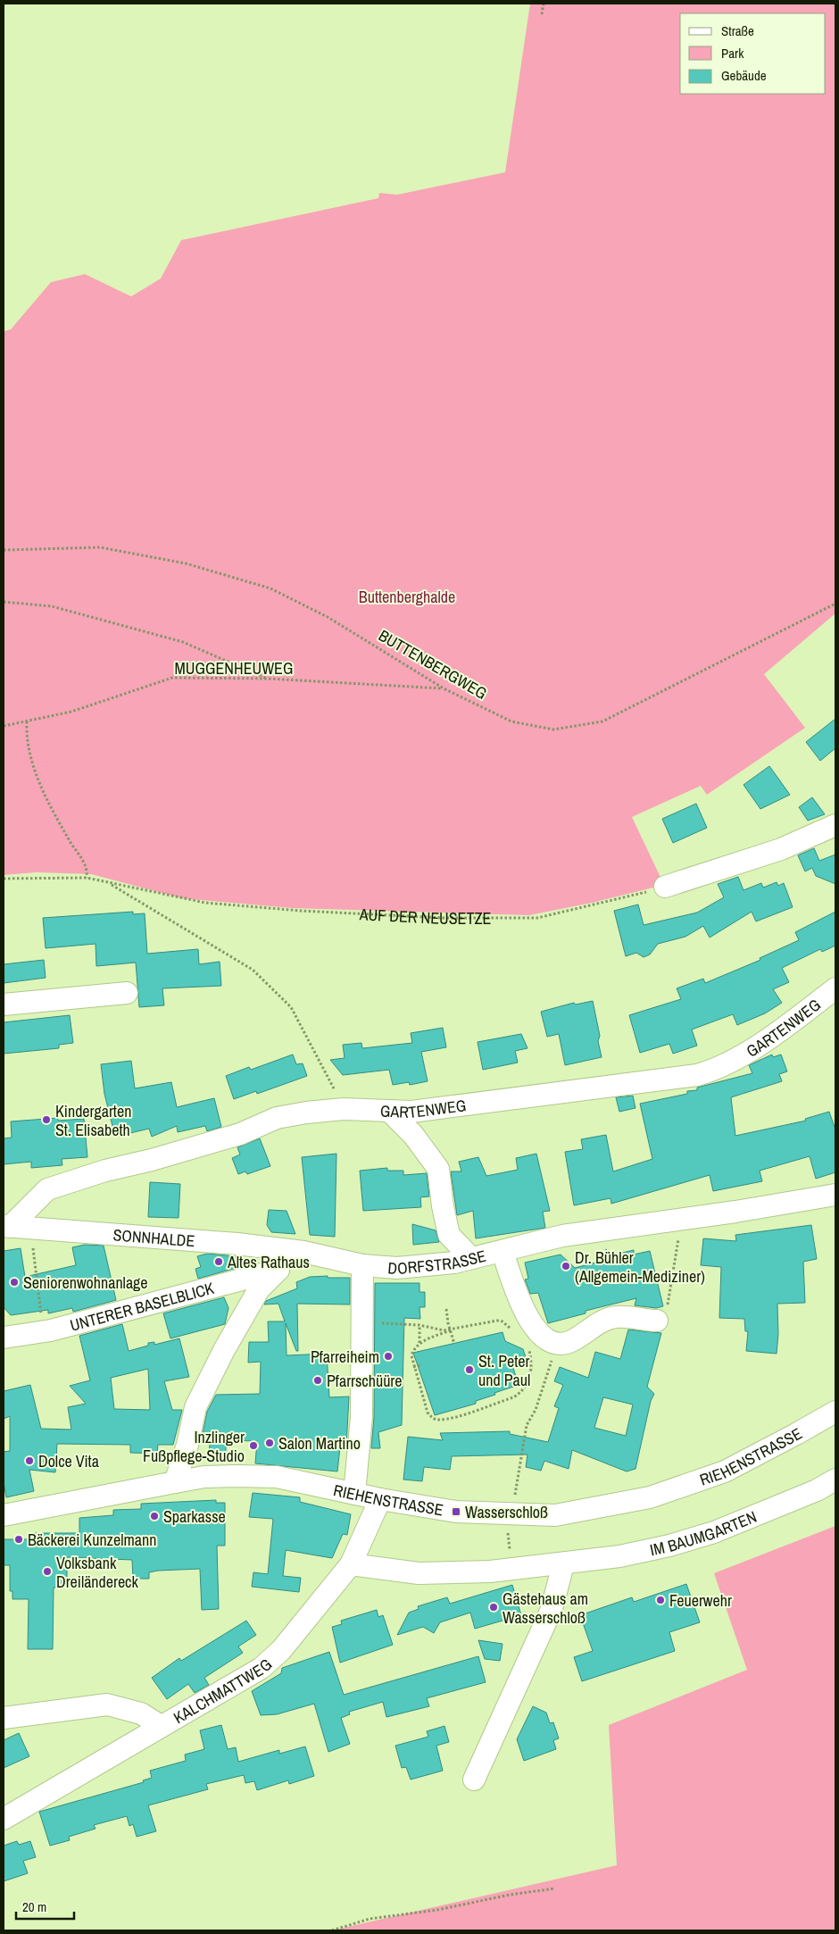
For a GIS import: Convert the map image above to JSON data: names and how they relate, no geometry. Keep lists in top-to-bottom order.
{
  "streets": {
    "street": [
      "GARTENWEG",
      "SONNHALDE",
      "DORFSTRASSE",
      "UNTERER BASELBLICK",
      "RIEHENSTRASSE",
      "IM BAUMGARTEN",
      "KALCHMATTWEG"
    ],
    "path": ["BUTTENBERGWEG", "MUGGENHEUWEG", "AUF DER NEUSETZE"]
  },
  "crossings": [
    ["BUTTENBERGWEG", "MUGGENHEUWEG"],
    ["GARTENWEG", "SONNHALDE"],
    ["SONNHALDE", "DORFSTRASSE"],
    ["RIEHENSTRASSE", "KALCHMATTWEG"],
    ["IM BAUMGARTEN", "KALCHMATTWEG"]
  ],
  "parks": ["Buttenberghalde"],
  "places": {
    "other": [
      "Kindergarten St. Elisabeth",
      "Altes Rathaus",
      "Dr. Bühler (Allgemein-Mediziner)",
      "Seniorenwohnanlage",
      "Pfarreiheim",
      "St. Peter und Paul",
      "Pfarrschüüre",
      "Salon Martino",
      "Inzlinger Fußpflege-Studio",
      "Dolce Vita",
      "Sparkasse",
      "Bäckerei Kunzelmann",
      "Volksbank Dreiländereck",
      "Feuerwehr",
      "Gästehaus am Wasserschloß"
    ],
    "transit": ["Wasserschloß"]
  },
  "legend": ["Straße", "Park", "Gebäude"],
  "scale_bar": "20 m"
}
